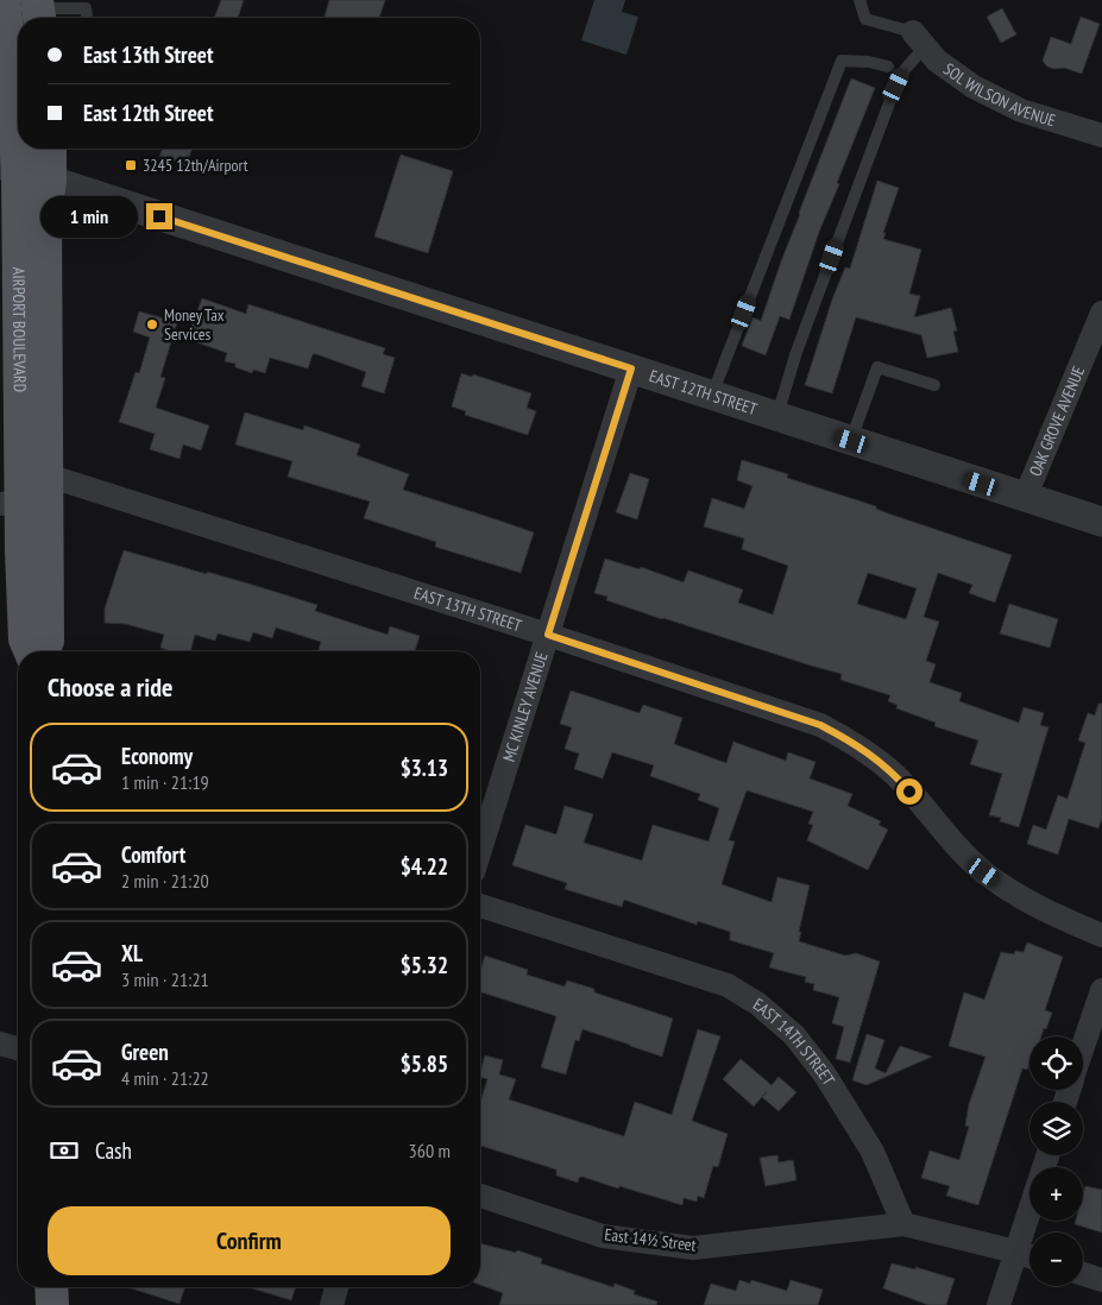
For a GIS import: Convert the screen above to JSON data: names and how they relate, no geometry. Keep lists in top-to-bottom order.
{
  "streets": {
    "main road": ["AIRPORT BOULEVARD"],
    "street": [
      "SOL WILSON AVENUE",
      "EAST 12TH STREET",
      "OAK GROVE AVENUE",
      "EAST 13TH STREET",
      "MC KINLEY AVENUE",
      "EAST 14TH STREET",
      "East 14½ Street"
    ]
  },
  "crossings": [
    ["AIRPORT BOULEVARD", "EAST 12TH STREET"],
    ["AIRPORT BOULEVARD", "EAST 13TH STREET"],
    ["EAST 12TH STREET", "OAK GROVE AVENUE"],
    ["EAST 12TH STREET", "MC KINLEY AVENUE"],
    ["EAST 13TH STREET", "MC KINLEY AVENUE"],
    ["EAST 14TH STREET", "East 14½ Street"]
  ],
  "places": {
    "transit": ["3245 12th/Airport"],
    "other": ["Money Tax Services"]
  },
  "page": {
    "banner": ["East 13th Street", "East 12th Street"],
    "bubble": "1 min",
    "heading": "Choose a ride",
    "list": [
      {
        "name": "Economy",
        "note": "1 min · 21:19",
        "value": "$3.13"
      },
      {
        "name": "Comfort",
        "note": "2 min · 21:20",
        "value": "$4.22"
      },
      {
        "name": "XL",
        "note": "3 min · 21:21",
        "value": "$5.32"
      },
      {
        "name": "Green",
        "note": "4 min · 21:22",
        "value": "$5.85"
      }
    ],
    "map_buttons": ["+", "−"],
    "pay": ["Cash", "360 m"],
    "buttons": "Confirm"
  }
}
